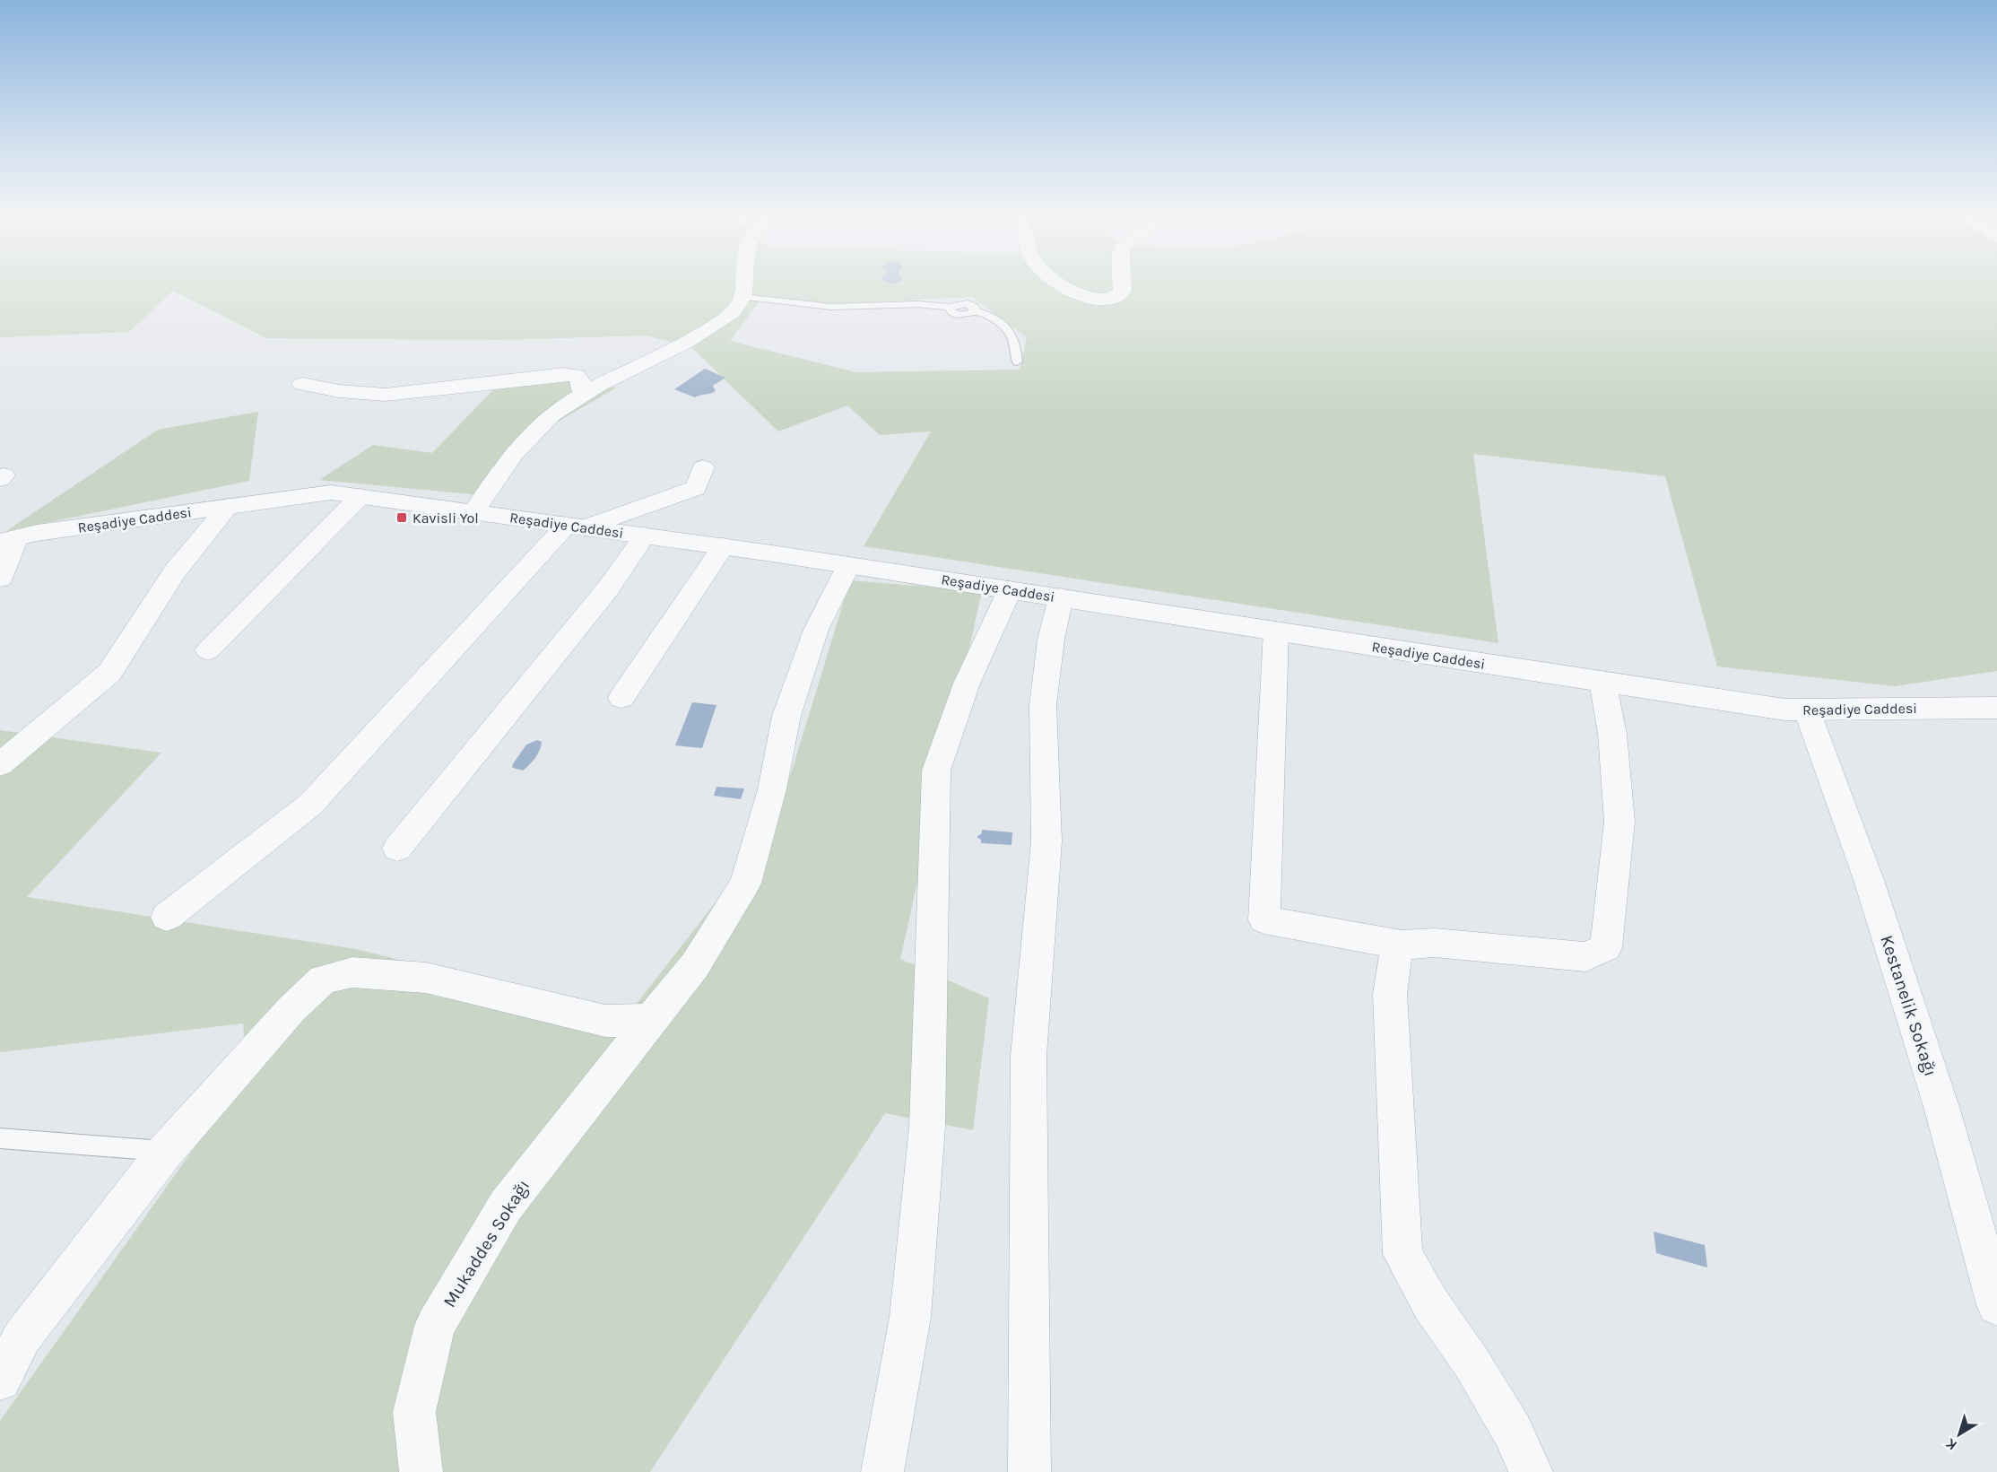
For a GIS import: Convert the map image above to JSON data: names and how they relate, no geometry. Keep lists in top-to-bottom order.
{
  "streets": {
    "street": ["Reşadiye Caddesi", "Kestanelik Sokağı", "Mukaddes Sokağı"]
  },
  "crossings": [
    ["Reşadiye Caddesi", "Kestanelik Sokağı"],
    ["Reşadiye Caddesi", "Mukaddes Sokağı"]
  ],
  "places": {
    "transit": ["Kavisli Yol"]
  },
  "north": "bottom left"
}
